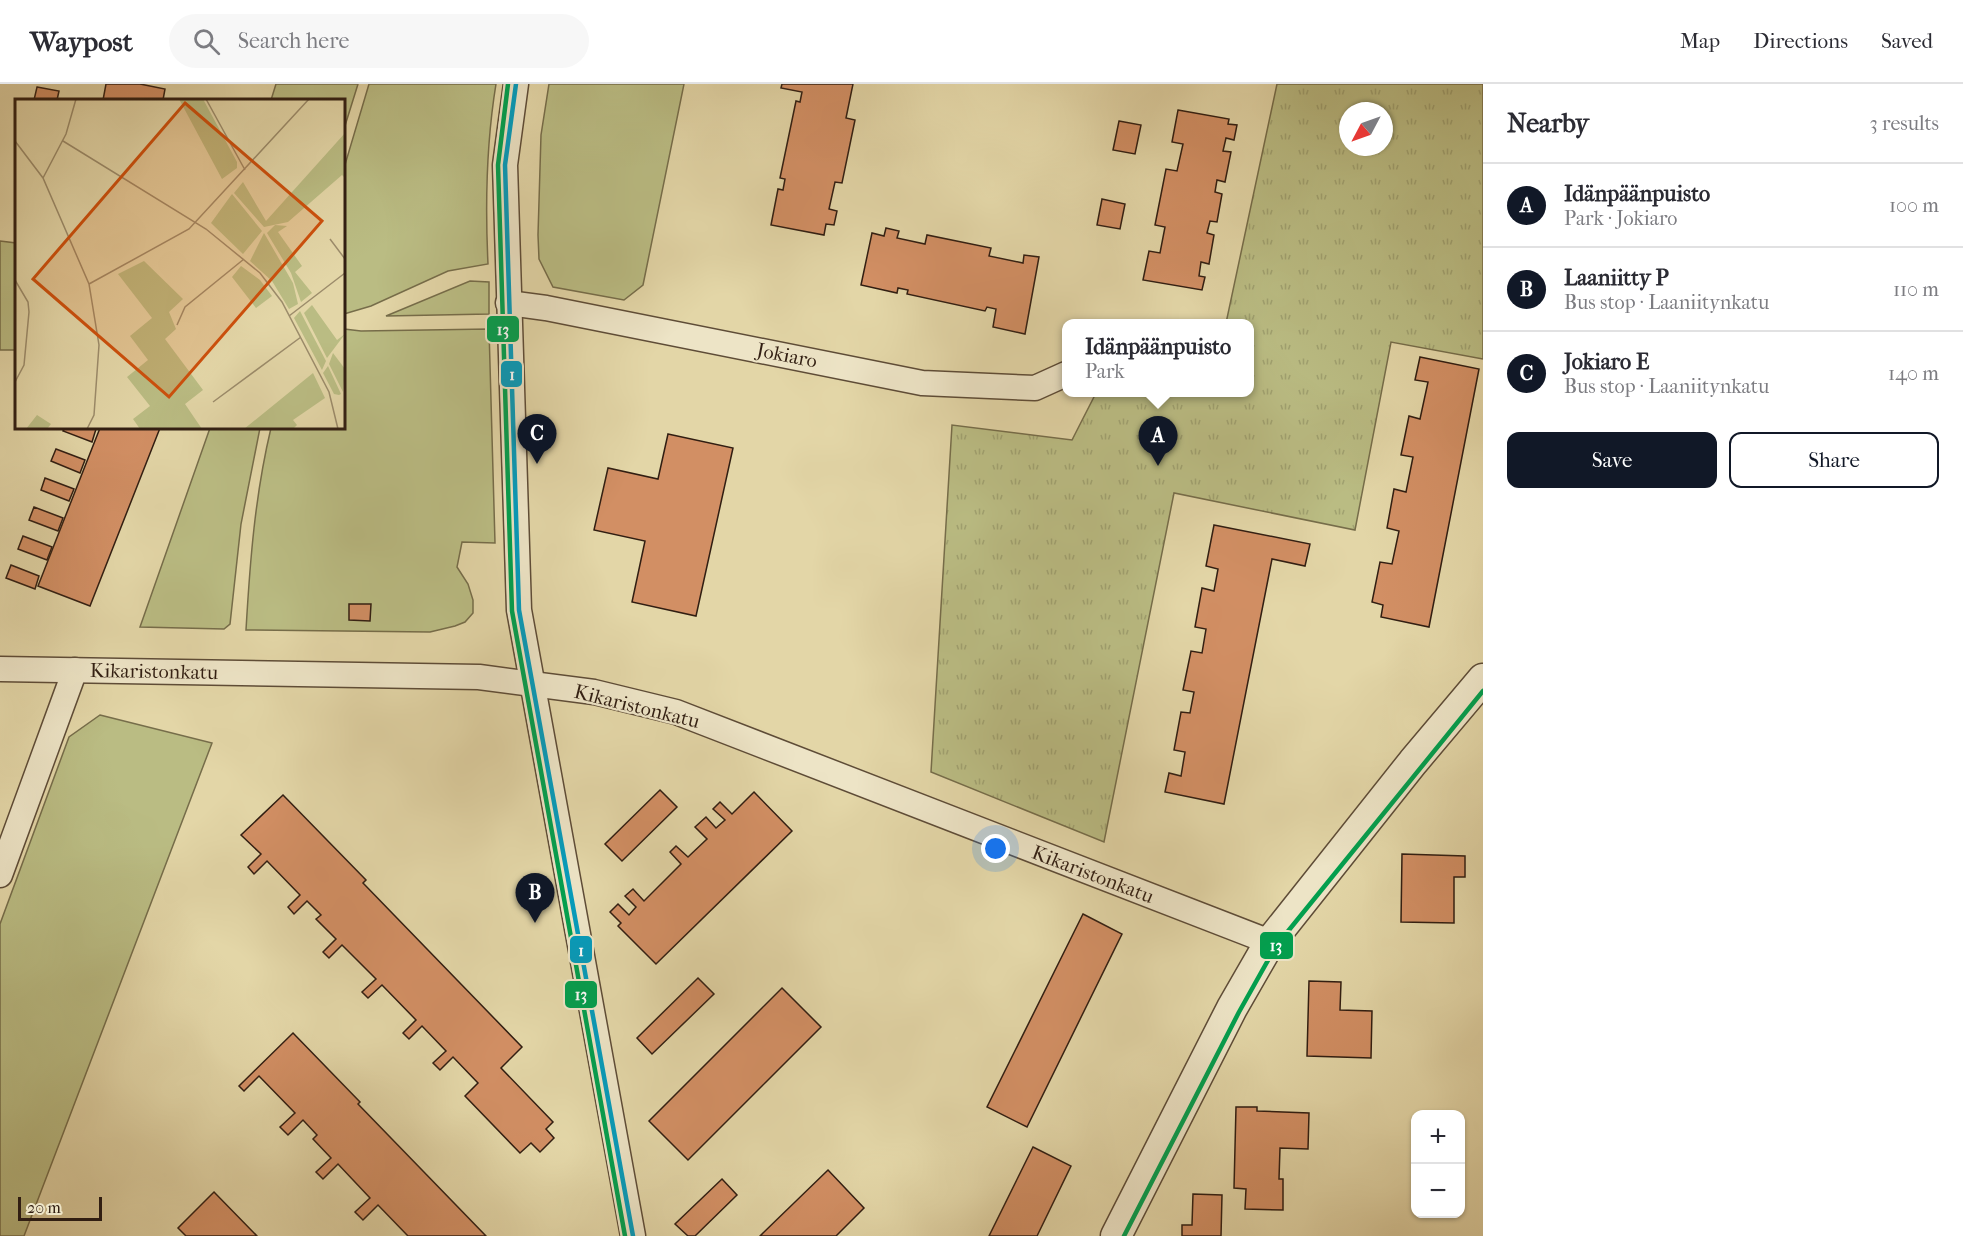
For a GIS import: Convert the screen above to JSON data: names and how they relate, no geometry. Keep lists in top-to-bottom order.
{
  "streets": {
    "street": ["Jokiaro", "Kikaristonkatu"]
  },
  "lines": ["transit line 1", "transit line 13"],
  "scale_bar": "20 m",
  "north": "bottom left",
  "page": {
    "header": "Waypost",
    "search": "Search here",
    "nav": ["Map", "Directions", "Saved"],
    "heading": ["Nearby", "3 results"],
    "list": [
      {
        "mark": "A",
        "name": "Idänpäänpuisto",
        "note": "Park · Jokiaro",
        "value": "100 m"
      },
      {
        "mark": "B",
        "name": "Laaniitty P",
        "note": "Bus stop · Laaniitynkatu",
        "value": "110 m"
      },
      {
        "mark": "C",
        "name": "Jokiaro E",
        "note": "Bus stop · Laaniitynkatu",
        "value": "140 m"
      }
    ],
    "popup": ["Idänpäänpuisto", "Park"],
    "pins": ["C", "A", "B"],
    "buttons": ["Save", "Share"],
    "map_buttons": ["+", "−"],
    "scale": "20 m"
  }
}
